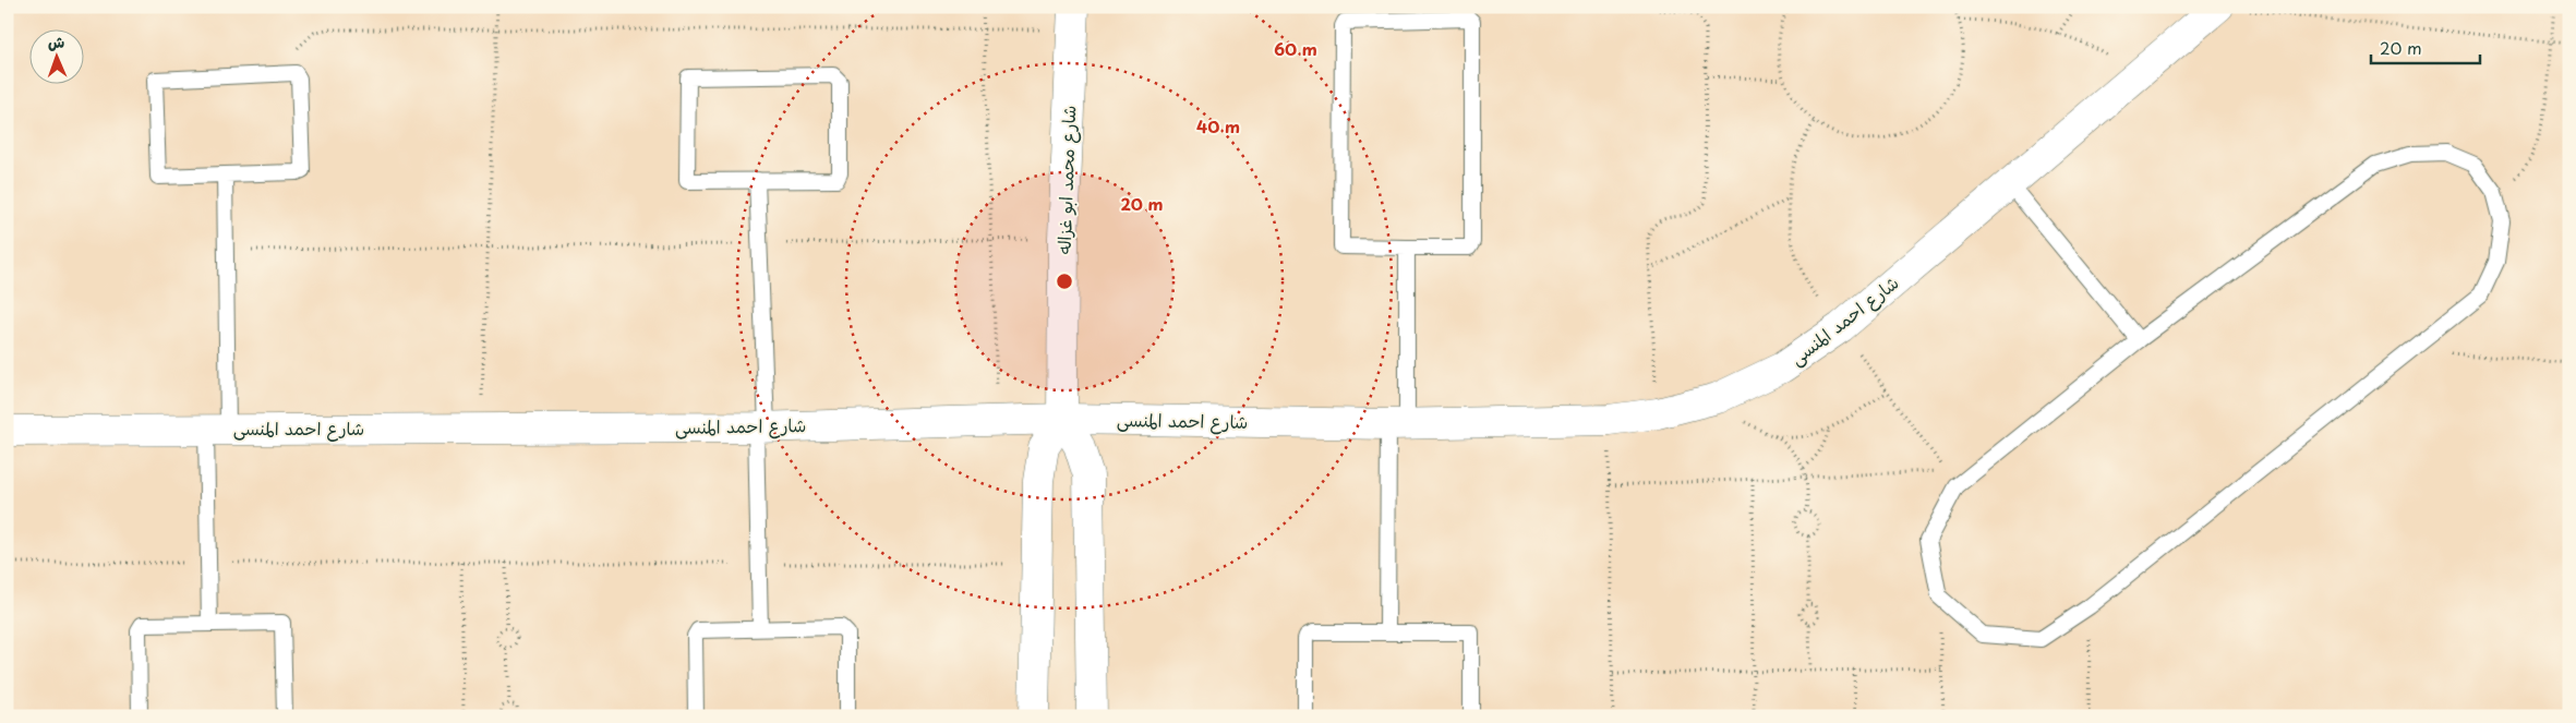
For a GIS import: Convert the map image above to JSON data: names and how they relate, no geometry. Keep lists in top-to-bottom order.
{
  "streets": {
    "street": ["شارع محمد ابو غزاله", "شارع احمد المنسى"]
  },
  "crossings": [
    ["شارع محمد ابو غزاله", "شارع احمد المنسى"]
  ],
  "scale_bar": "20 m",
  "north": "top",
  "rings": ["60 m", "40 m", "20 m"]
}
